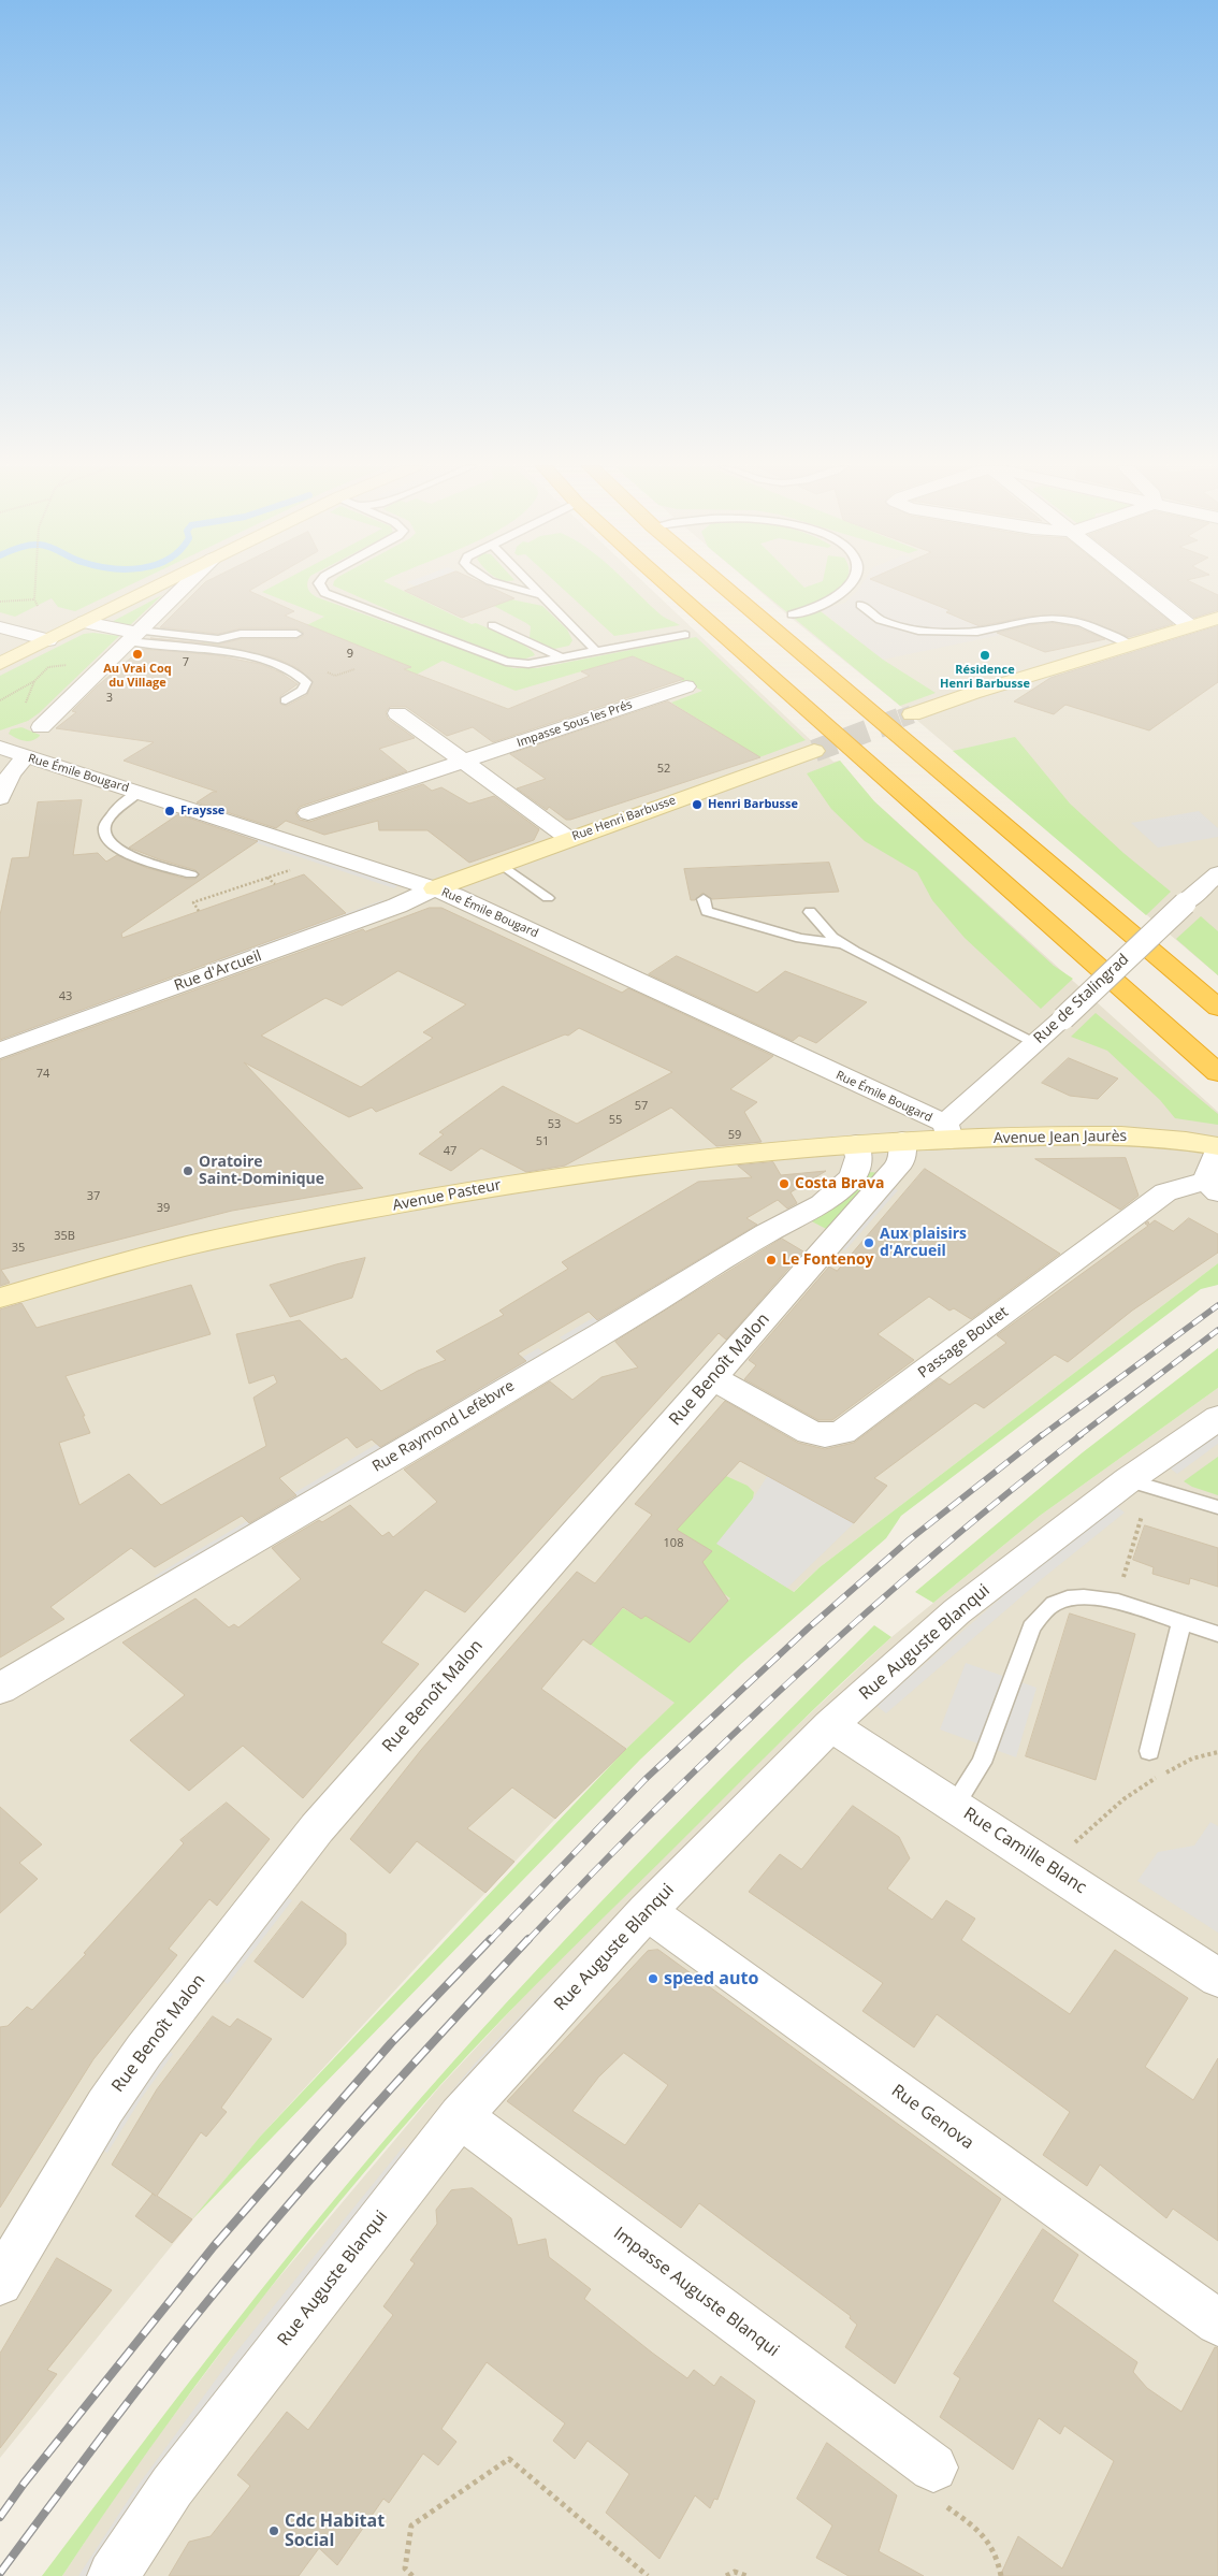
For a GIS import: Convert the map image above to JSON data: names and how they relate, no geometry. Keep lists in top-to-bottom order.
{
  "streets": {
    "main road": ["Rue Henri Barbusse", "Avenue Jean Jaurès", "Avenue Pasteur"],
    "street": [
      "Impasse Sous les Prés",
      "Rue Émile Bougard",
      "Rue d'Arcueil",
      "Rue de Stalingrad",
      "Passage Boutet",
      "Rue Benoît Malon",
      "Rue Raymond Lefèbvre",
      "Rue Auguste Blanqui",
      "Rue Camille Blanc",
      "Rue Genova",
      "Impasse Auguste Blanqui"
    ]
  },
  "crossings": [
    ["Rue Émile Bougard", "Rue Henri Barbusse"],
    ["Rue Émile Bougard", "Rue d'Arcueil"],
    ["Rue Émile Bougard", "Rue de Stalingrad"],
    ["Rue Émile Bougard", "Avenue Jean Jaurès"],
    ["Rue Henri Barbusse", "Rue d'Arcueil"],
    ["Rue de Stalingrad", "Avenue Jean Jaurès"],
    ["Avenue Jean Jaurès", "Avenue Pasteur"],
    ["Avenue Jean Jaurès", "Rue Benoît Malon"],
    ["Avenue Pasteur", "Rue Benoît Malon"],
    ["Avenue Pasteur", "Rue Raymond Lefèbvre"],
    ["Passage Boutet", "Rue Benoît Malon"],
    ["Rue Auguste Blanqui", "Rue Camille Blanc"],
    ["Rue Auguste Blanqui", "Rue Genova"],
    ["Rue Auguste Blanqui", "Impasse Auguste Blanqui"]
  ],
  "places": [
    "Au Vrai Coq du Village",
    "Résidence Henri Barbusse",
    "Henri Barbusse",
    "Fraysse",
    "Oratoire Saint-Dominique",
    "Costa Brava",
    "Aux plaisirs d'Arcueil",
    "Le Fontenoy",
    "speed auto",
    "Cdc Habitat Social"
  ],
  "house_numbers": [
    "9",
    "7",
    "3",
    "52",
    "43",
    "74",
    "57",
    "55",
    "53",
    "59",
    "51",
    "47",
    "37",
    "39",
    "35B",
    "35",
    "108"
  ]
}
